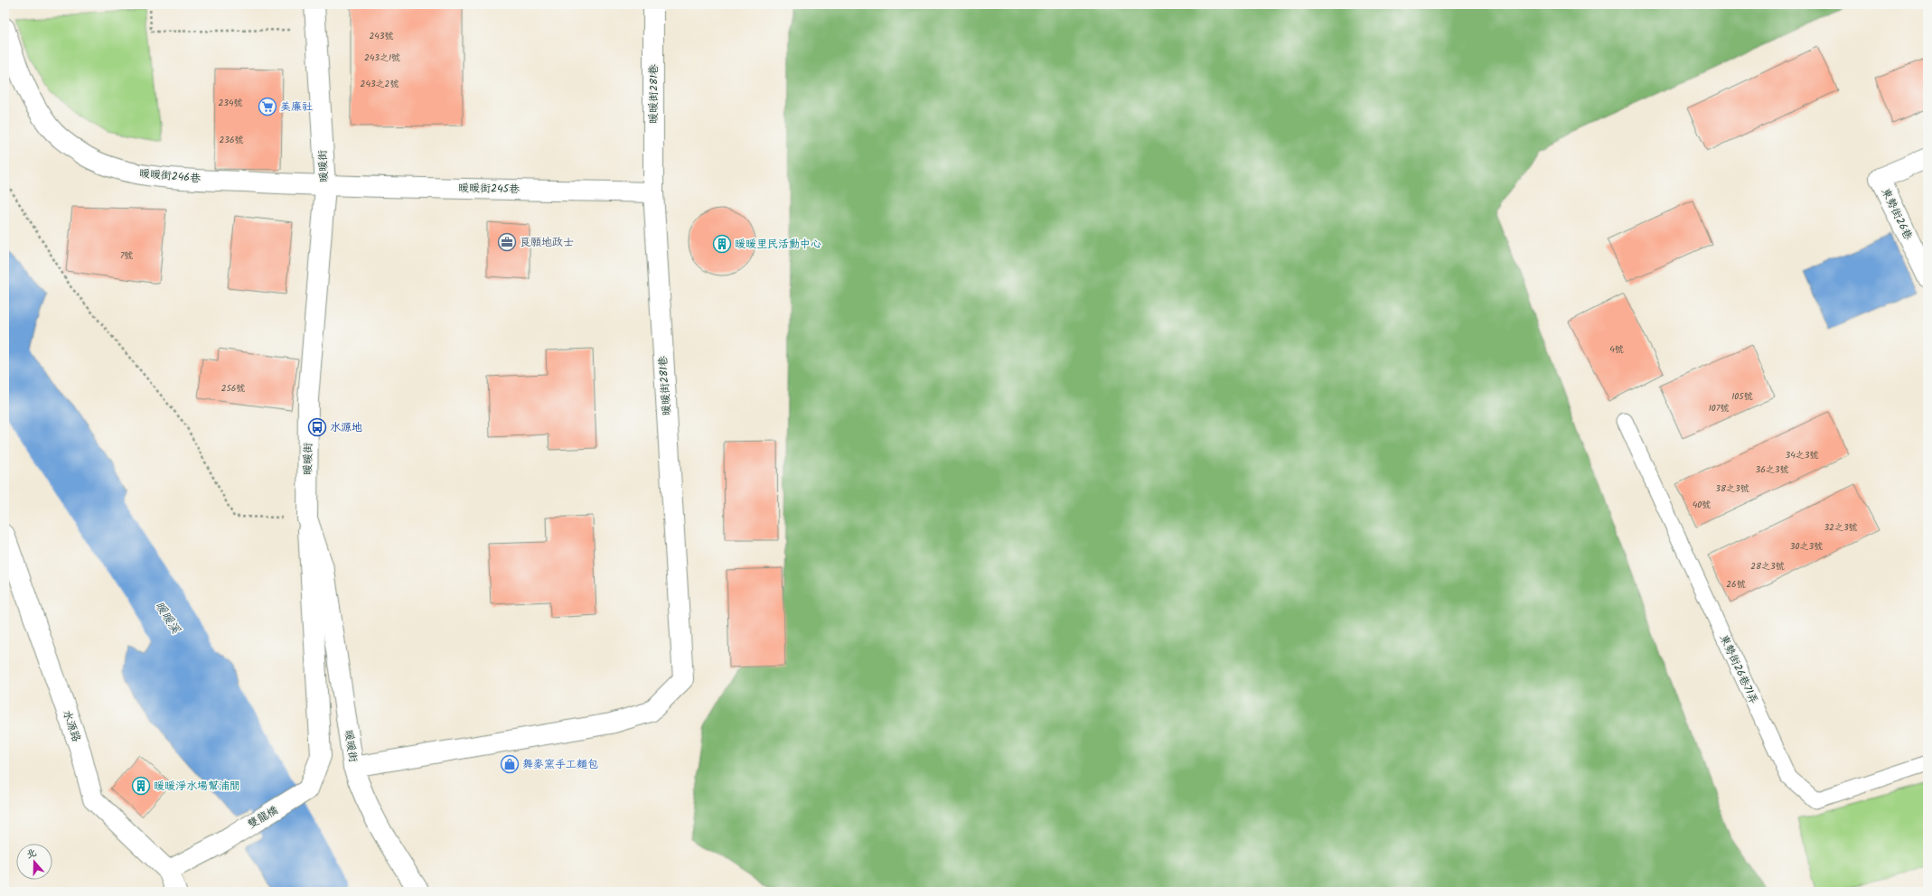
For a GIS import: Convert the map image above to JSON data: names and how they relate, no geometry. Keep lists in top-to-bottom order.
{
  "streets": {
    "street": [
      "暖暖街281巷",
      "暖暖街",
      "暖暖街246巷",
      "暖暖街245巷",
      "東勢街26巷",
      "水源路",
      "雙龍橋"
    ],
    "lane": ["東勢街26巷71弄"]
  },
  "crossings": [
    ["暖暖街281巷", "暖暖街"],
    ["暖暖街281巷", "暖暖街245巷"],
    ["暖暖街", "暖暖街246巷"],
    ["暖暖街", "暖暖街245巷"],
    ["暖暖街", "雙龍橋"],
    ["暖暖街246巷", "暖暖街245巷"],
    ["水源路", "雙龍橋"]
  ],
  "water": ["暖暖溪"],
  "places": {
    "supermarket": ["美廉社"],
    "office": ["良願地政士"],
    "building": ["暖暖里民活動中心", "暖暖淨水場幫浦間"],
    "bus stop": ["水源地"],
    "shop": ["舞麥窯手工麵包"]
  },
  "house_numbers": [
    "243號",
    "243之1號",
    "243之2號",
    "234號",
    "236號",
    "7號",
    "4號",
    "256號",
    "105號",
    "107號",
    "34之3號",
    "36之3號",
    "38之3號",
    "40號",
    "32之3號",
    "30之3號",
    "28之3號",
    "26號"
  ],
  "north": "top"
}
